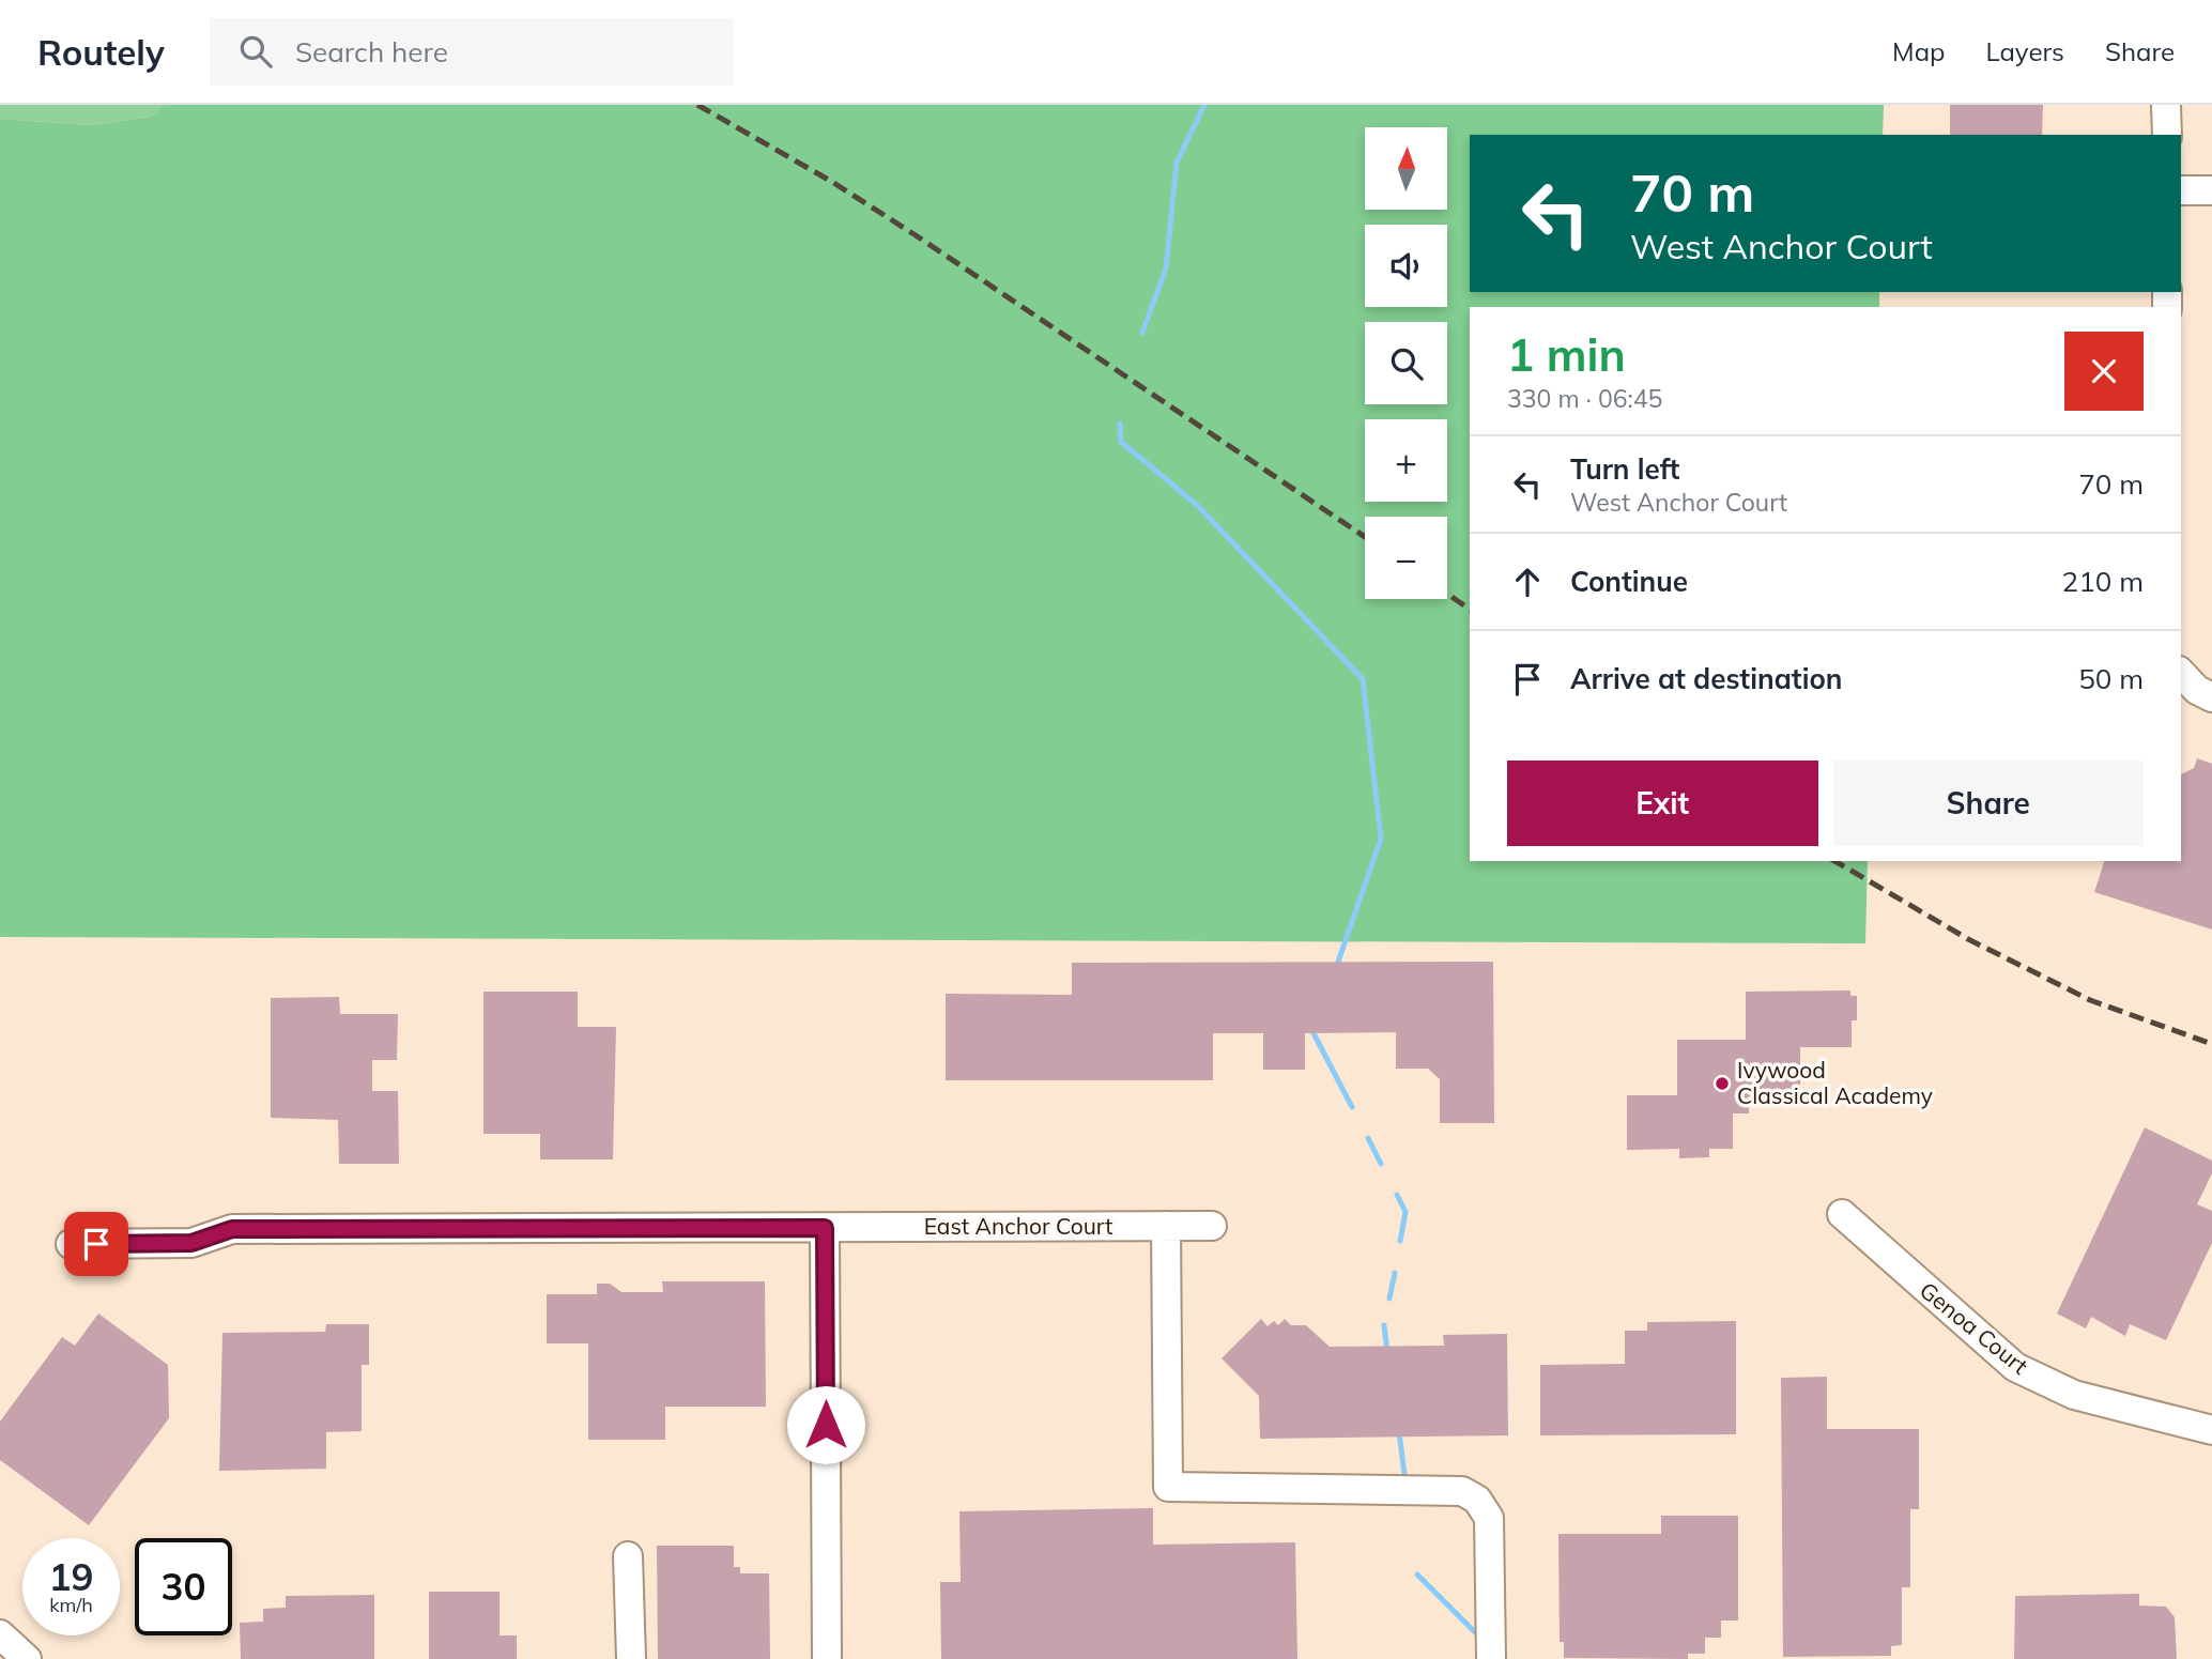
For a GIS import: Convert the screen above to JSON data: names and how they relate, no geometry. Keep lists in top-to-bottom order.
{
  "streets": {
    "street": ["East Anchor Court", "Genoa Court"]
  },
  "places": ["Ivywood Classical Academy"],
  "north": "top",
  "page": {
    "header": "Routely",
    "search": "Search here",
    "nav": ["Map", "Layers", "Share"],
    "map_buttons": ["+", "−"],
    "turn": ["70 m", "West Anchor Court"],
    "heading": ["1 min", "330 m · 06:45"],
    "list": [
      {
        "name": "Turn left",
        "note": "West Anchor Court",
        "value": "70 m"
      },
      {
        "name": "Continue",
        "value": "210 m"
      },
      {
        "name": "Arrive at destination",
        "value": "50 m"
      }
    ],
    "buttons": ["Exit", "Share"],
    "speed": "19 km/h",
    "limit": "30"
  }
}
